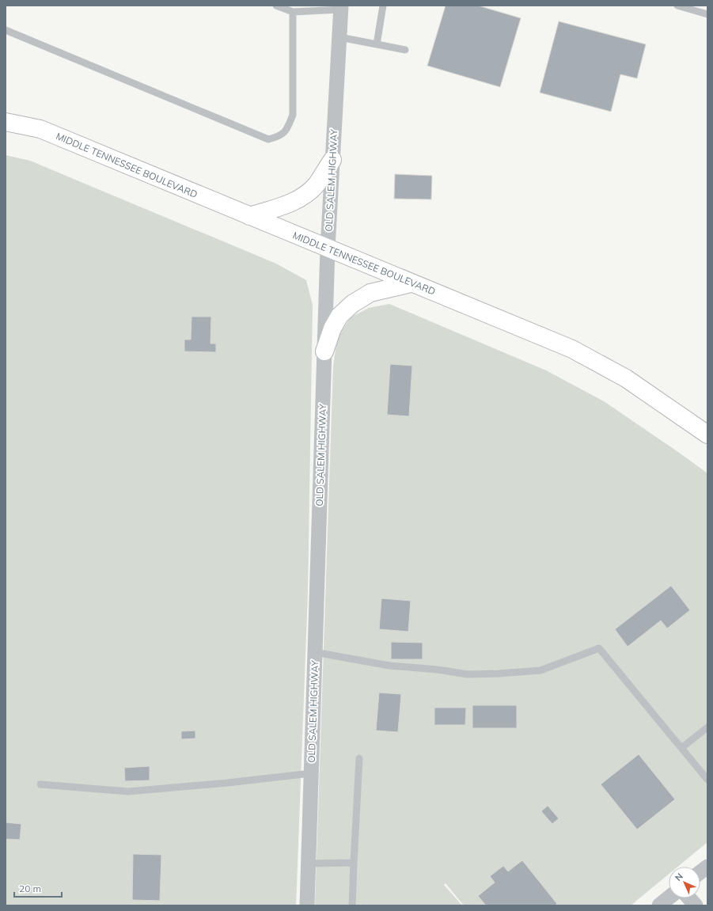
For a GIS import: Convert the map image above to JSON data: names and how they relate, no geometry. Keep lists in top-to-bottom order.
{
  "streets": {
    "main road": ["MIDDLE TENNESSEE BOULEVARD"],
    "street": ["OLD SALEM HIGHWAY"]
  },
  "crossings": [
    ["MIDDLE TENNESSEE BOULEVARD", "OLD SALEM HIGHWAY"]
  ],
  "scale_bar": "20 m",
  "north": "top left"
}
